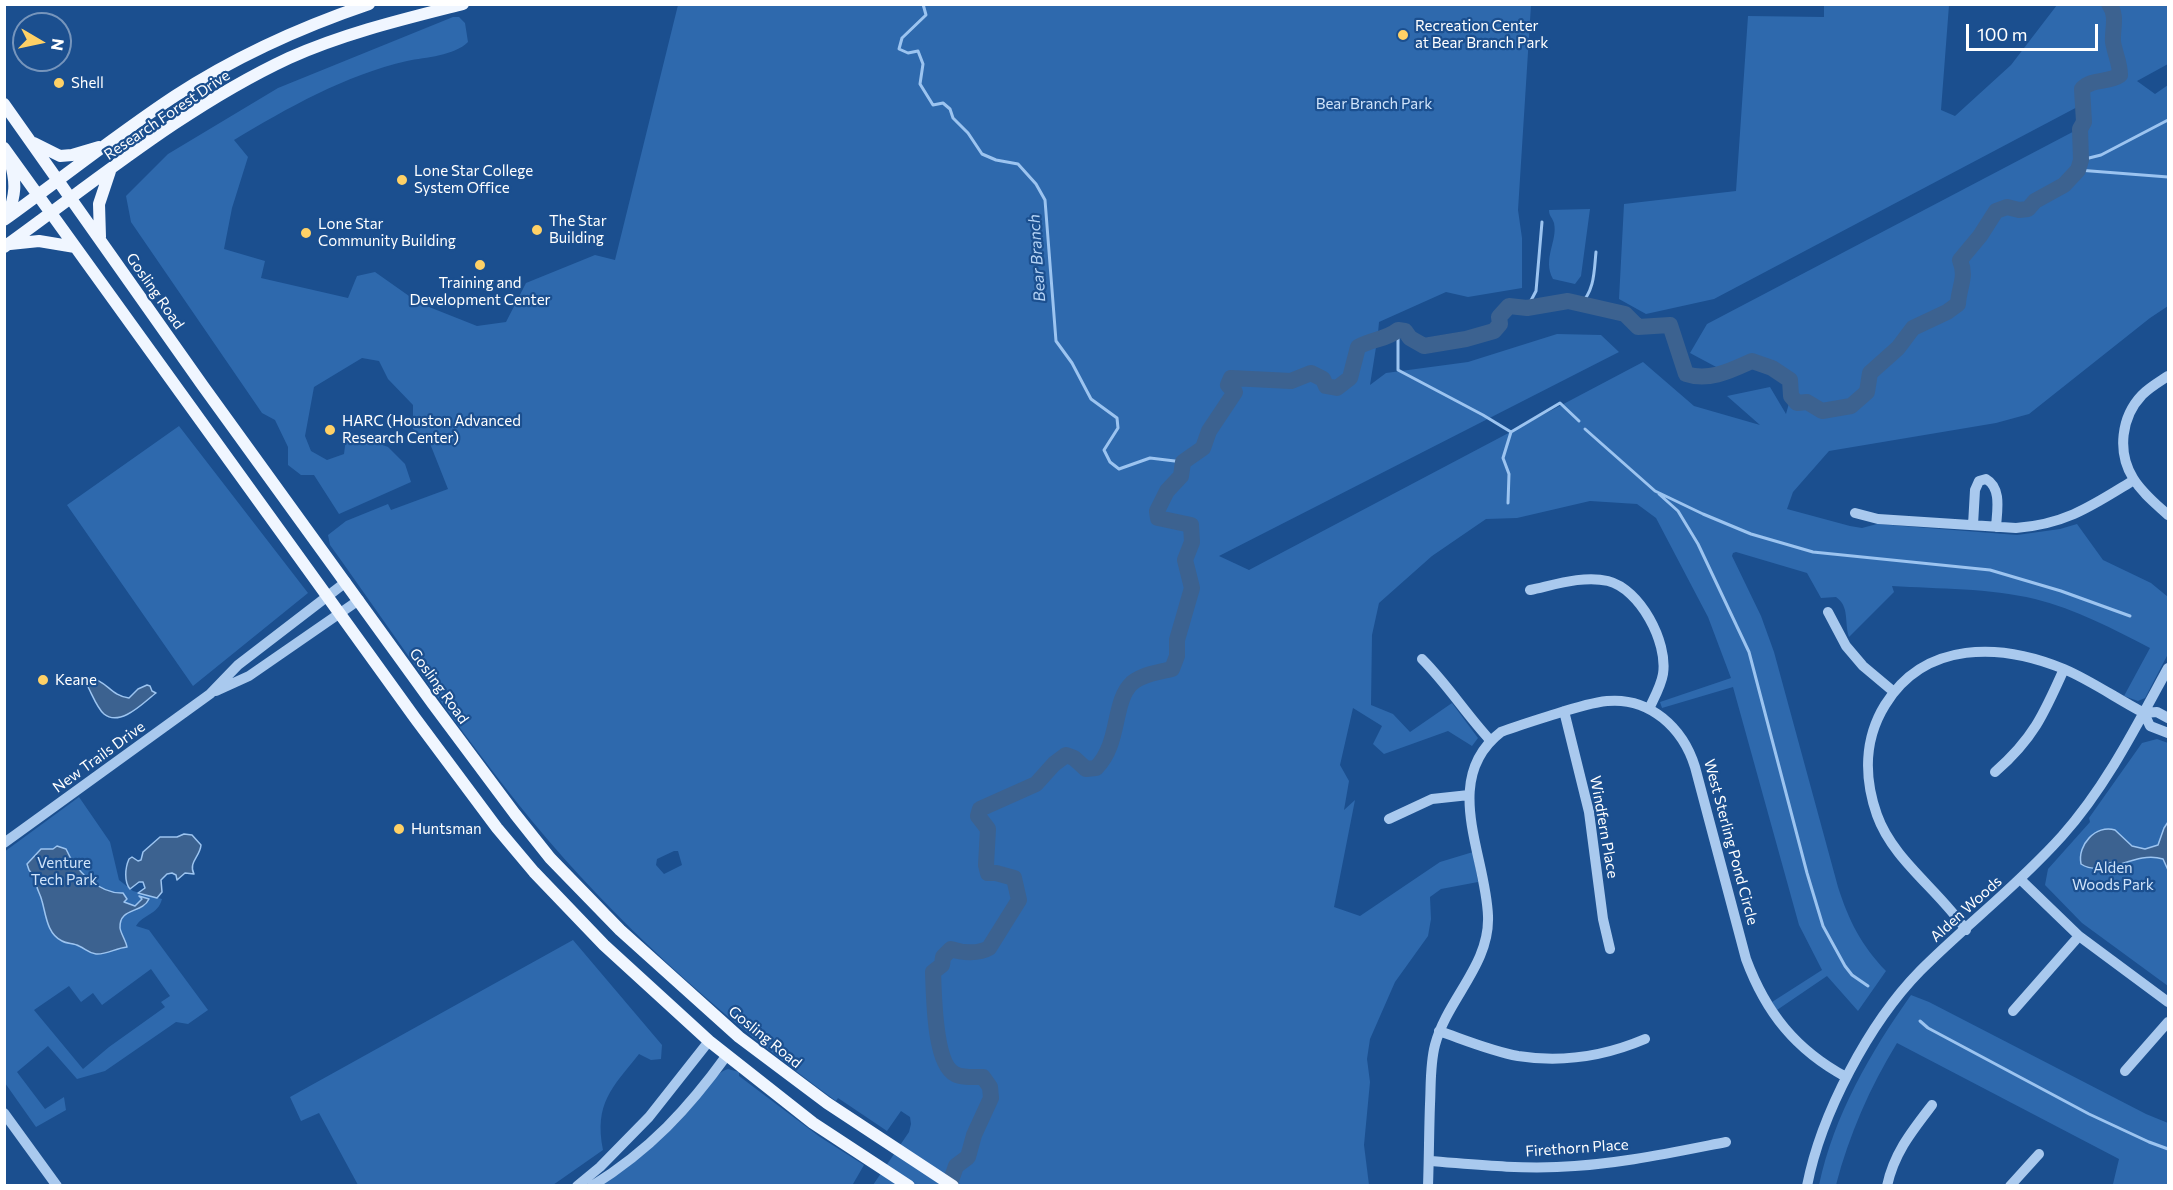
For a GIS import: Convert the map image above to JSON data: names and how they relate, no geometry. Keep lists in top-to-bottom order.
{
  "streets": {
    "main road": ["Research Forest Drive", "Gosling Road"],
    "street": [
      "New Trails Drive",
      "Windfern Place",
      "West Sterling Pond Circle",
      "Alden Woods",
      "Firethorn Place"
    ]
  },
  "crossings": [
    ["Research Forest Drive", "Gosling Road"],
    ["Gosling Road", "New Trails Drive"],
    ["Windfern Place", "West Sterling Pond Circle"],
    ["West Sterling Pond Circle", "Alden Woods"]
  ],
  "water": ["Bear Branch"],
  "parks": ["Bear Branch Park", "Venture Tech Park", "Alden Woods Park"],
  "places": [
    "Recreation Center at Bear Branch Park",
    "Shell",
    "Lone Star College System Office",
    "The Star Building",
    "Lone Star Community Building",
    "Training and Development Center",
    "HARC (Houston Advanced Research Center)",
    "Keane",
    "Huntsman"
  ],
  "scale_bar": "100 m",
  "north": "right"
}
